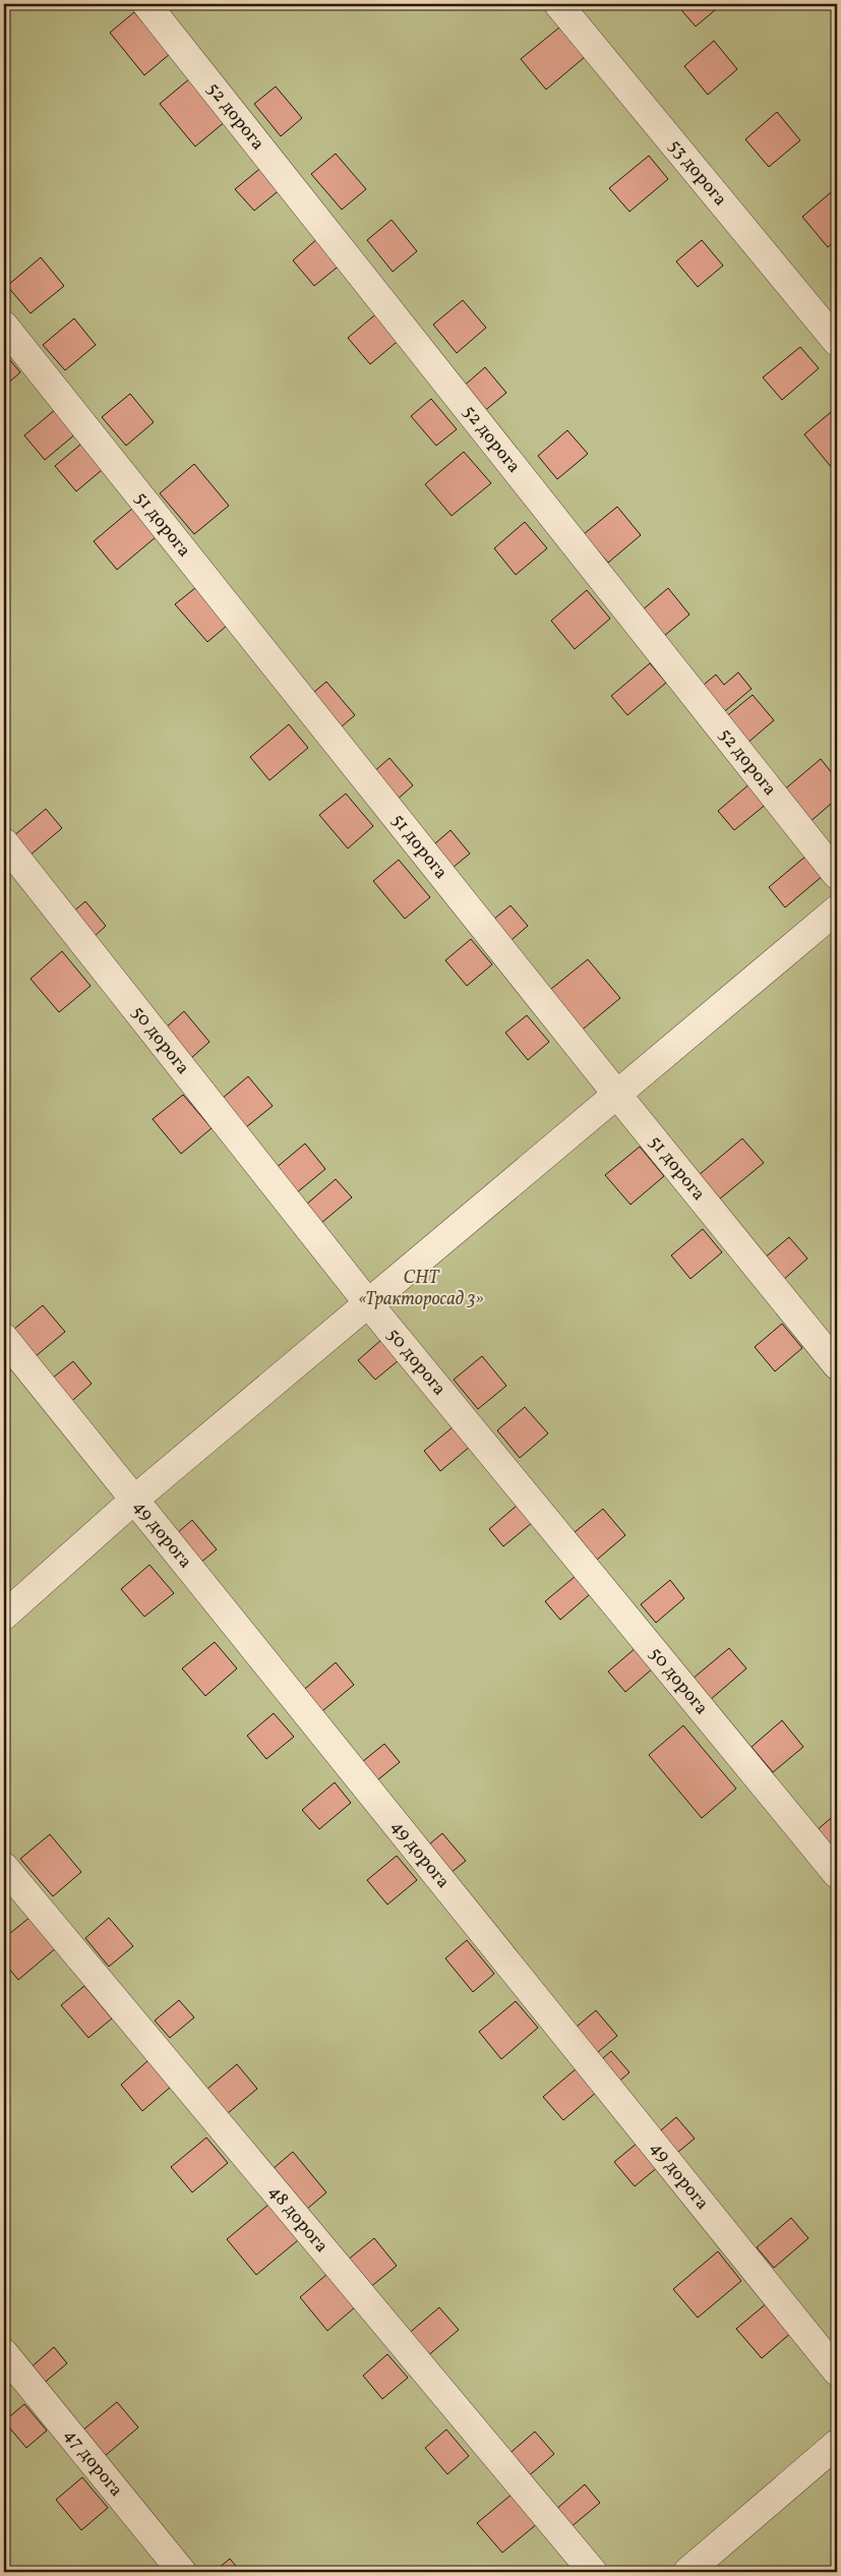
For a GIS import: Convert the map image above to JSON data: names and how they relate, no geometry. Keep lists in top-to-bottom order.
{
  "streets": {
    "street": [
      "52 дорога",
      "53 дорога",
      "51 дорога",
      "50 дорога",
      "49 дорога",
      "48 дорога",
      "47 дорога"
    ]
  },
  "parks": ["СНТ «Тракторосад 3»"]
}
